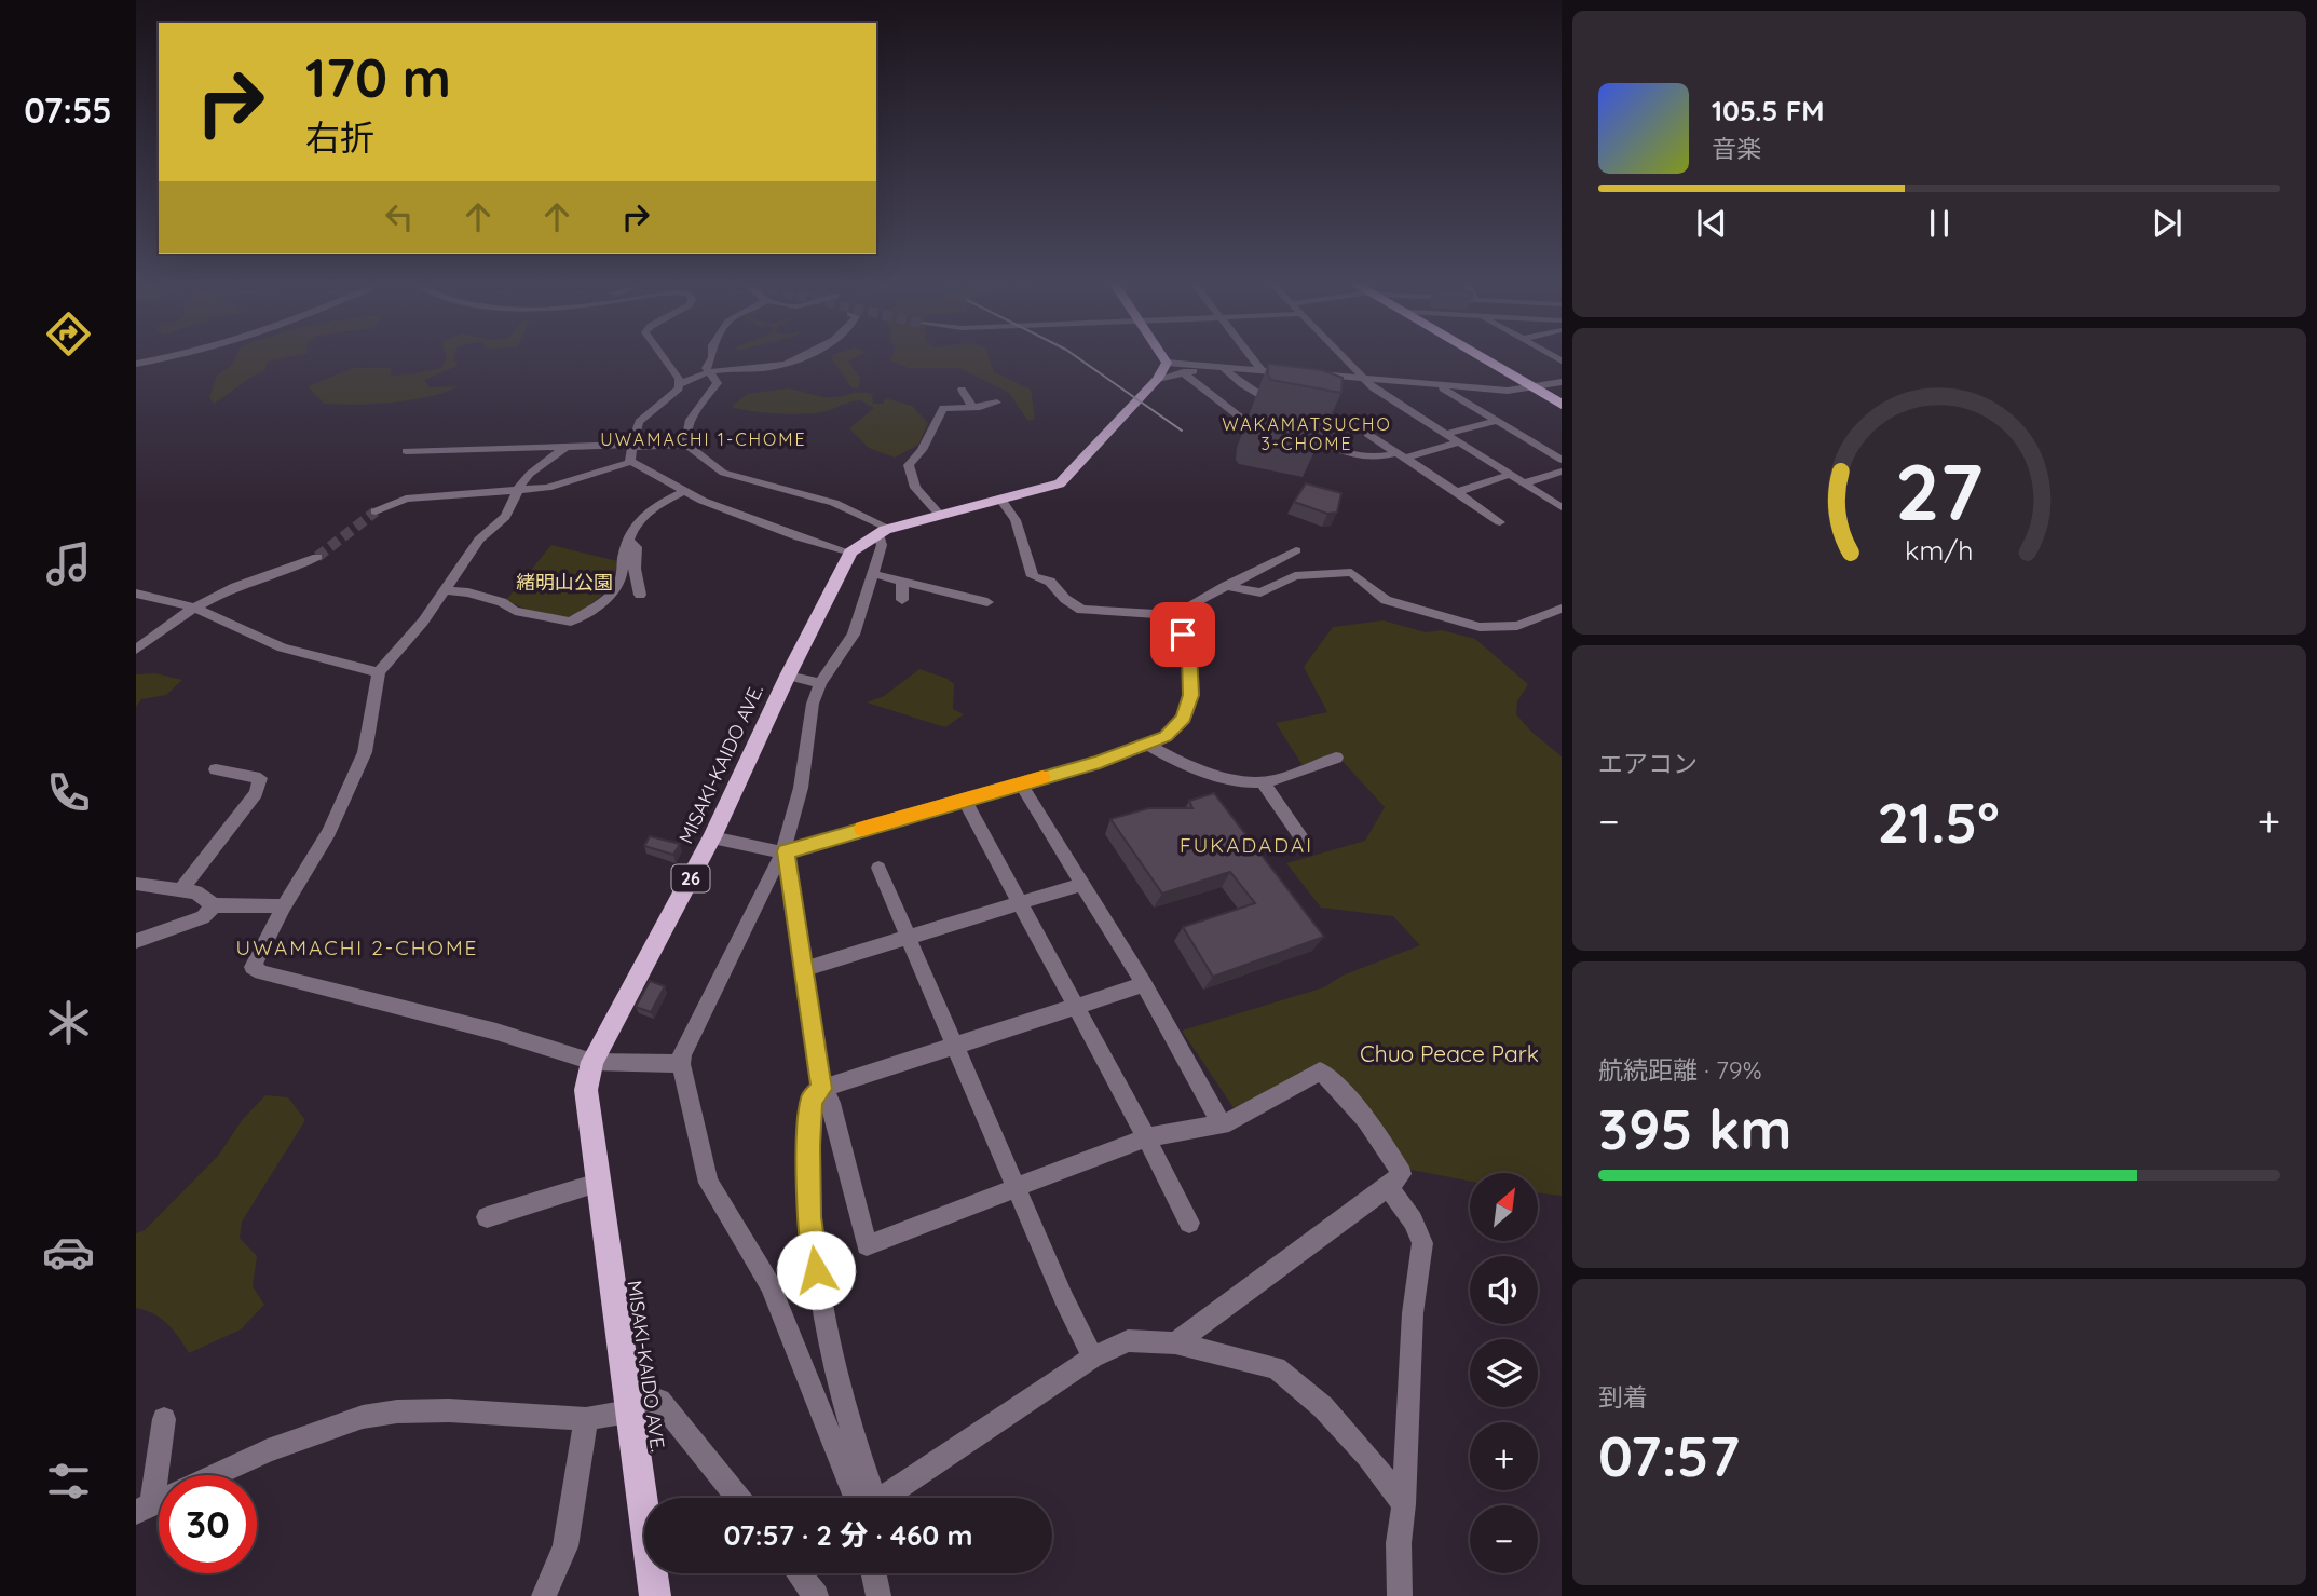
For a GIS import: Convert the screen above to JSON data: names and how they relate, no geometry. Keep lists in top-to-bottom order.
{
  "streets": {
    "main road": ["MISAKI-KAIDO AVE.", "26"]
  },
  "districts": [
    "WAKAMATSUCHO 3-CHOME",
    "UWAMACHI 1-CHOME",
    "FUKADADAI",
    "UWAMACHI 2-CHOME"
  ],
  "parks": ["緒明山公園", "Chuo Peace Park"],
  "north": "top right",
  "page": {
    "tabs": "07:55",
    "turn": ["170 m", "右折"],
    "song": ["105.5 FM", "音楽"],
    "tile": [
      "エアコン",
      ["航続距離 · 79%", "395 km"],
      ["到着", "07:57"]
    ],
    "heat": ["−", "21.5°", "+"],
    "map_buttons": ["+", "−"],
    "limit": "30",
    "trip": "07:57 · 2 分 · 460 m",
    "gauge": ["27", "km/h"]
  }
}
